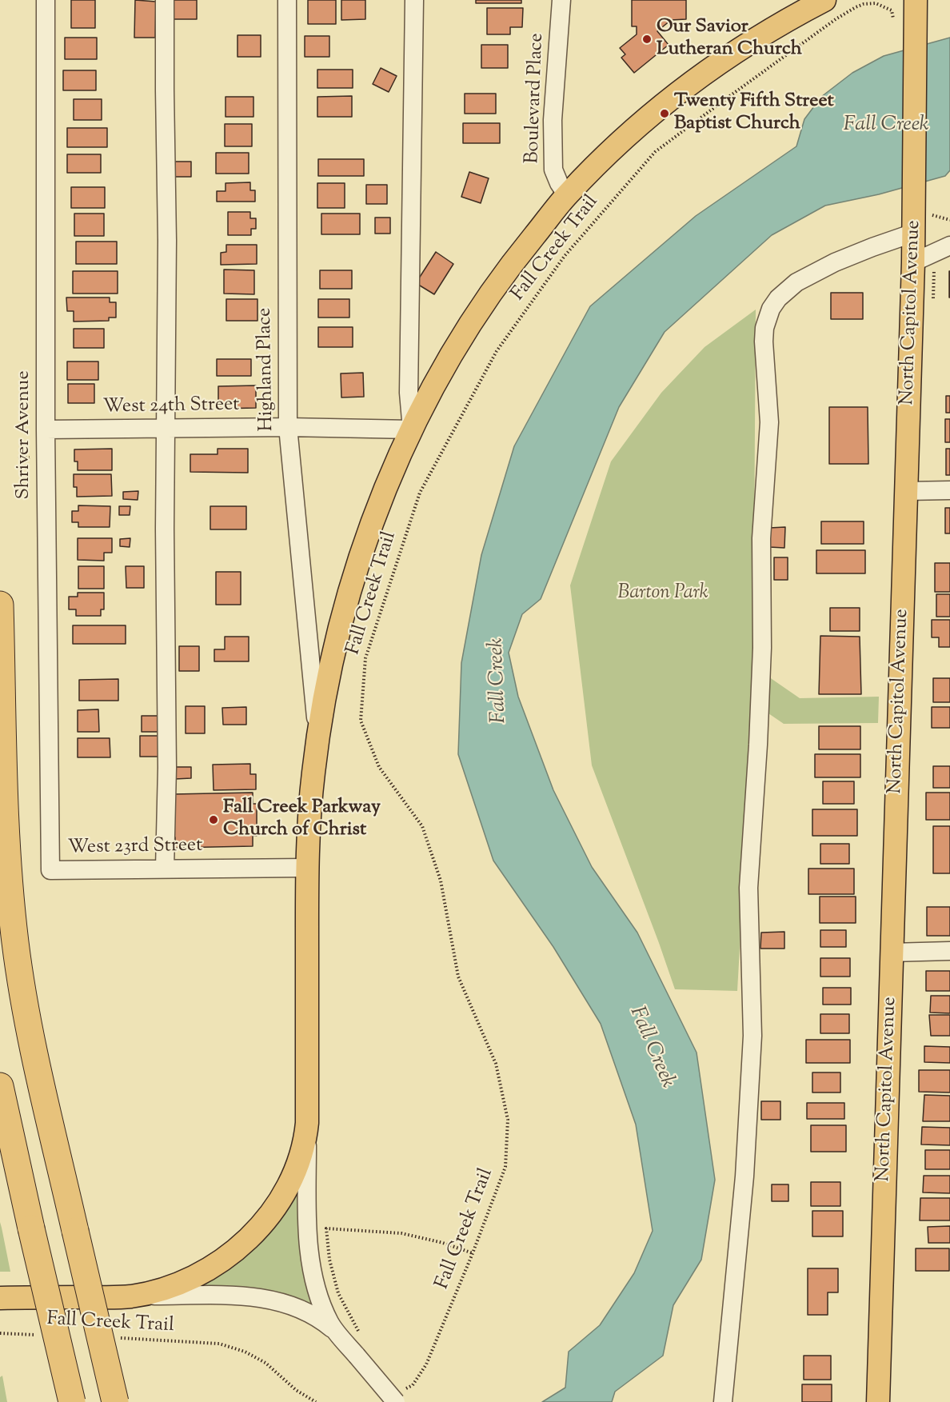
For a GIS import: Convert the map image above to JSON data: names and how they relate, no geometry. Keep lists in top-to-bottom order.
{
  "streets": {
    "main road": ["North Capitol Avenue"],
    "street": [
      "Boulevard Place",
      "Highland Place",
      "West 24th Street",
      "Shriver Avenue",
      "West 23rd Street"
    ],
    "path": ["Fall Creek Trail"]
  },
  "crossings": [
    ["Highland Place", "West 24th Street"],
    ["West 24th Street", "Shriver Avenue"],
    ["Shriver Avenue", "West 23rd Street"]
  ],
  "water": ["Fall Creek"],
  "parks": ["Barton Park"],
  "places": ["Our Savior Lutheran Church", "Twenty Fifth Street Baptist Church", "Fall Creek Parkway Church of Christ"]
}
